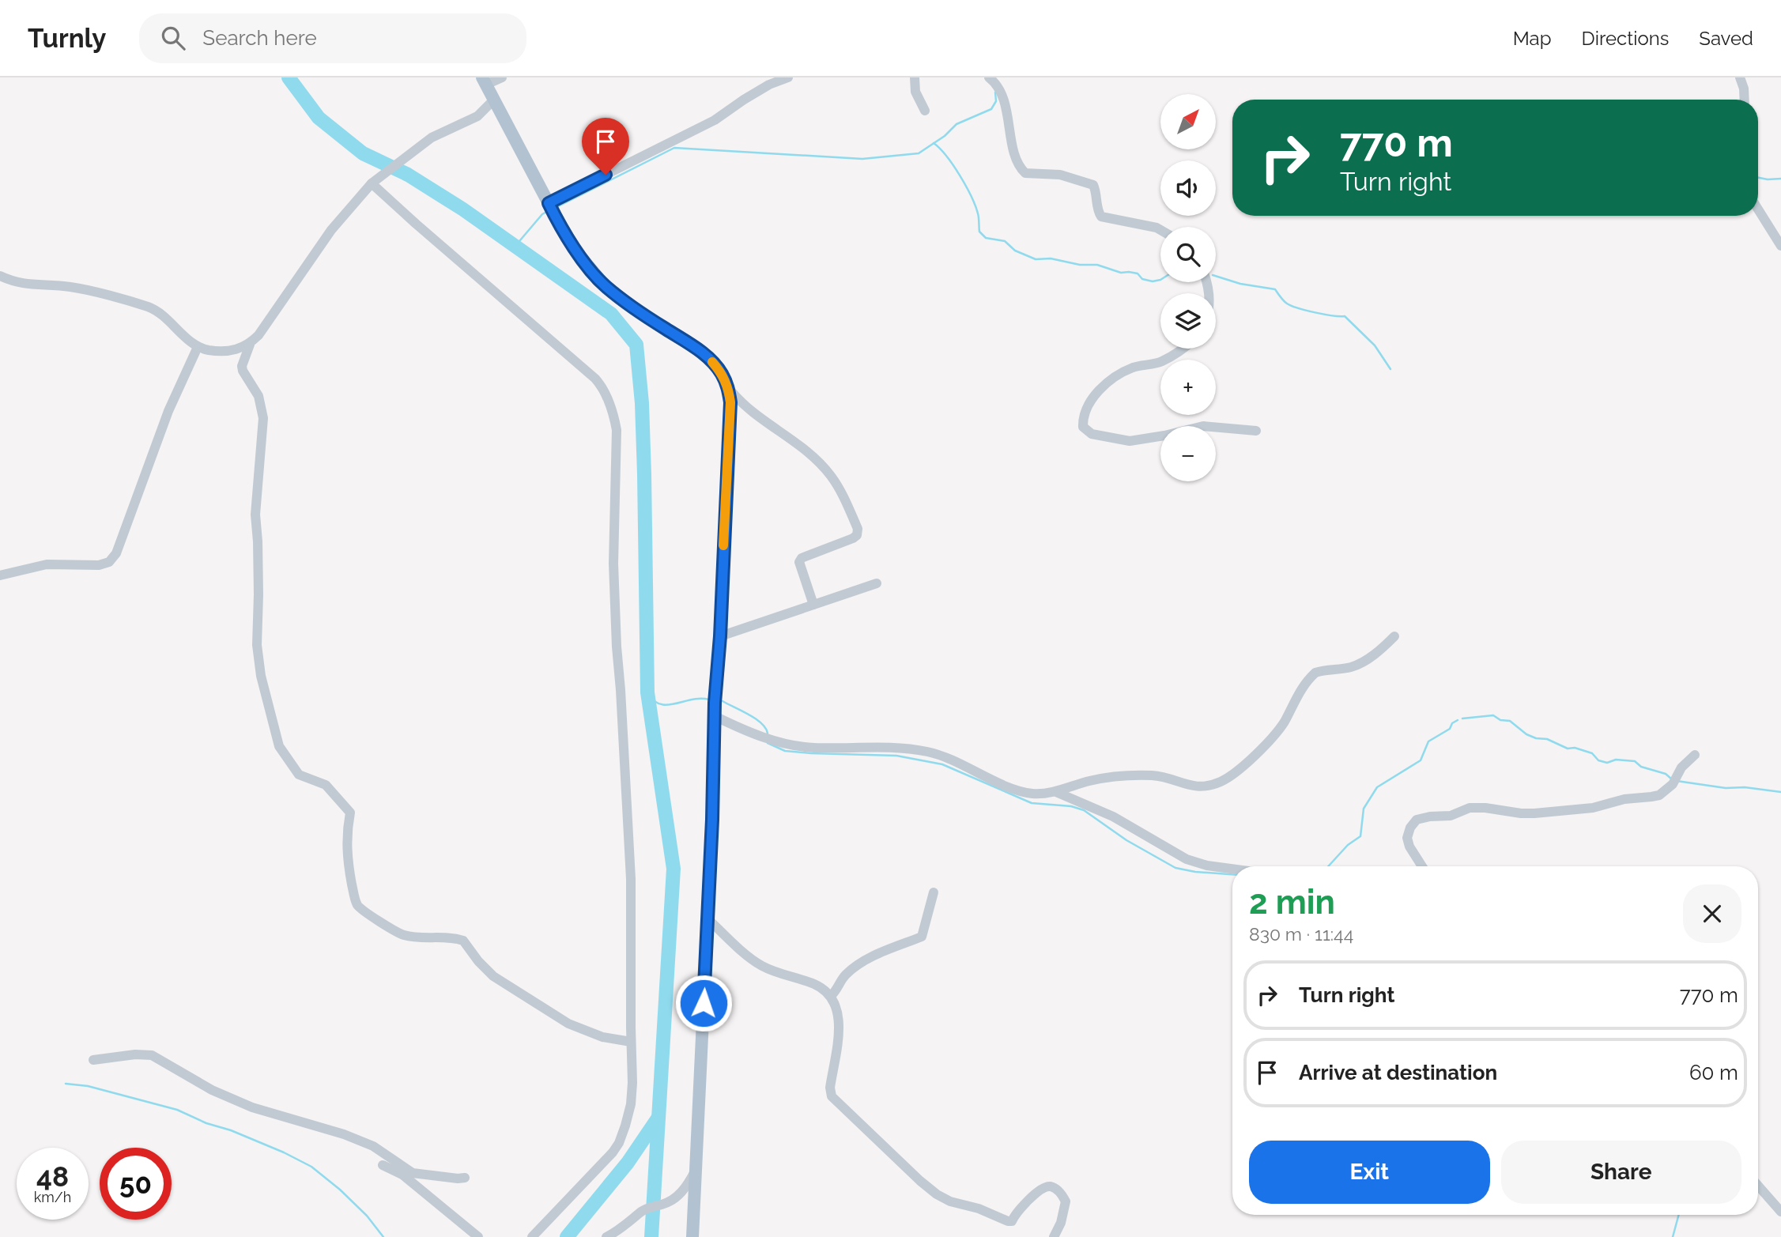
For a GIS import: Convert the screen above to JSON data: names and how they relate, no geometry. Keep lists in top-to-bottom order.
{
  "north": "top right",
  "page": {
    "header": "Turnly",
    "search": "Search here",
    "nav": ["Map", "Directions", "Saved"],
    "map_buttons": ["+", "−"],
    "turn": ["770 m", "Turn right"],
    "heading": ["2 min", "830 m · 11:44"],
    "list": [
      {
        "name": "Turn right",
        "value": "770 m"
      },
      {
        "name": "Arrive at destination",
        "value": "60 m"
      }
    ],
    "buttons": ["Exit", "Share"],
    "speed": "48 km/h",
    "limit": "50"
  }
}
